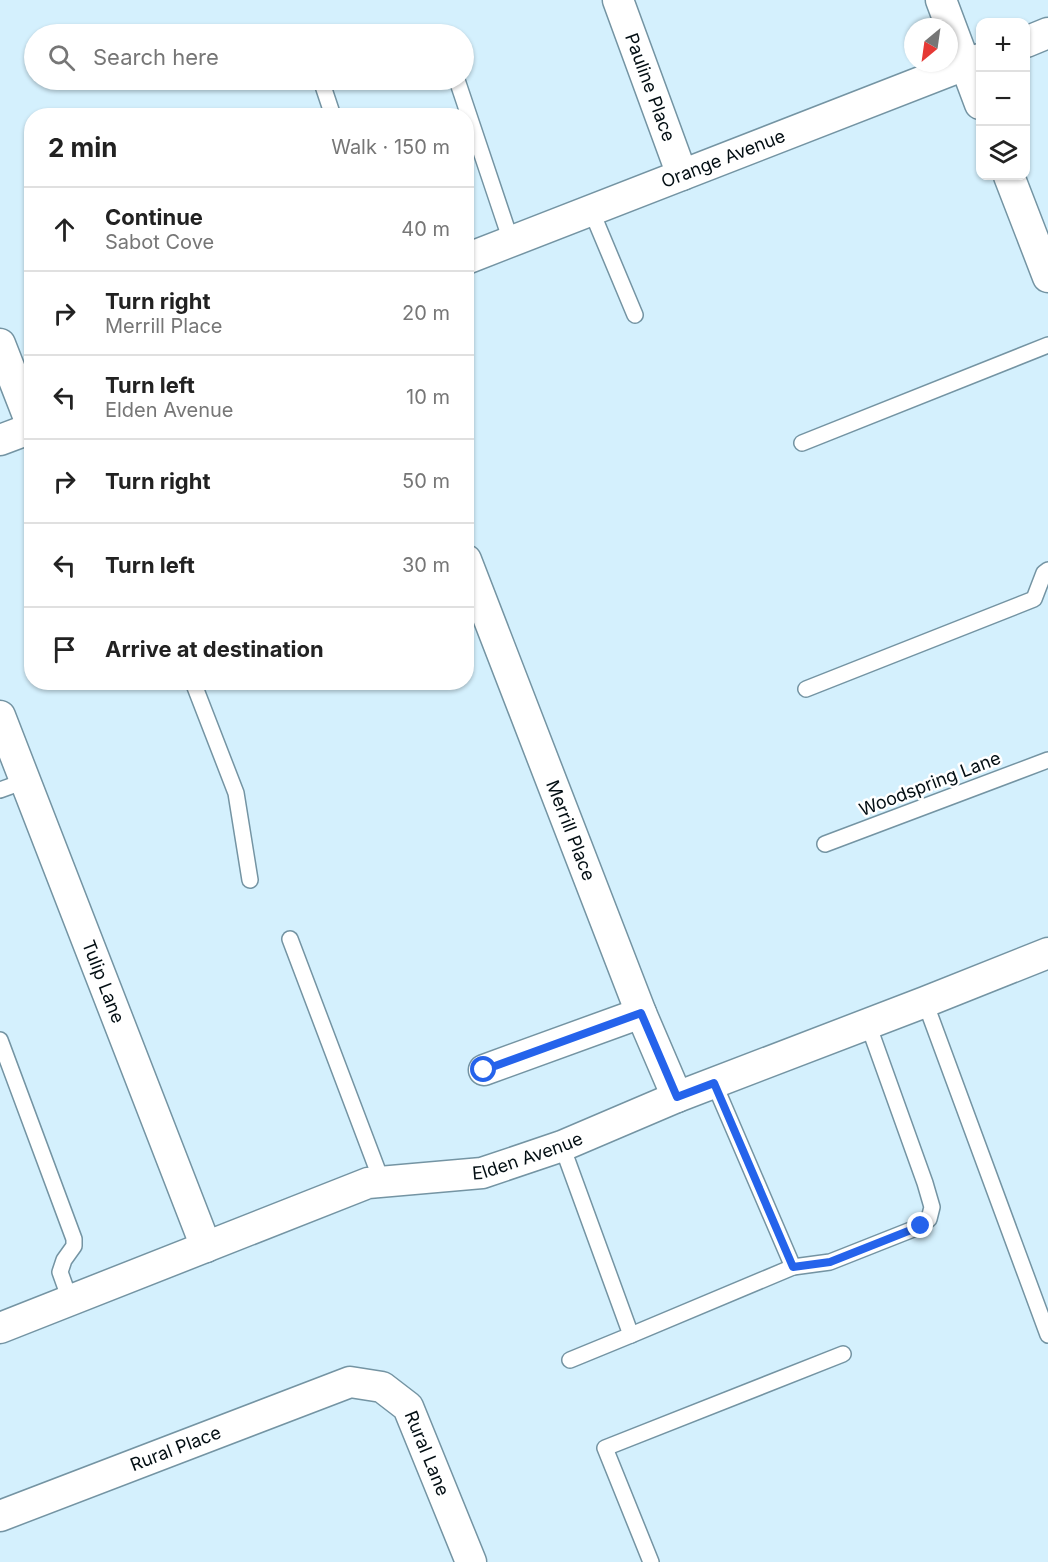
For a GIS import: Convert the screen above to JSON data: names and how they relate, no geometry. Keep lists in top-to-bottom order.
{
  "streets": {
    "street": [
      "Pauline Place",
      "Orange Avenue",
      "Merrill Place",
      "Tulip Lane",
      "Elden Avenue",
      "Rural Place",
      "Rural Lane"
    ],
    "lane": ["Woodspring Lane"]
  },
  "crossings": [
    ["Pauline Place", "Orange Avenue"],
    ["Merrill Place", "Elden Avenue"],
    ["Tulip Lane", "Elden Avenue"],
    ["Rural Place", "Rural Lane"]
  ],
  "north": "bottom left",
  "page": {
    "map_buttons": ["+", "−"],
    "search": "Search here",
    "heading": ["2 min", "Walk · 150 m"],
    "list": [
      ["Continue", "Sabot Cove", "40 m"],
      ["Turn right", "Merrill Place", "20 m"],
      ["Turn left", "Elden Avenue", "10 m"],
      ["Turn right", "50 m"],
      ["Turn left", "30 m"],
      "Arrive at destination"
    ]
  }
}
